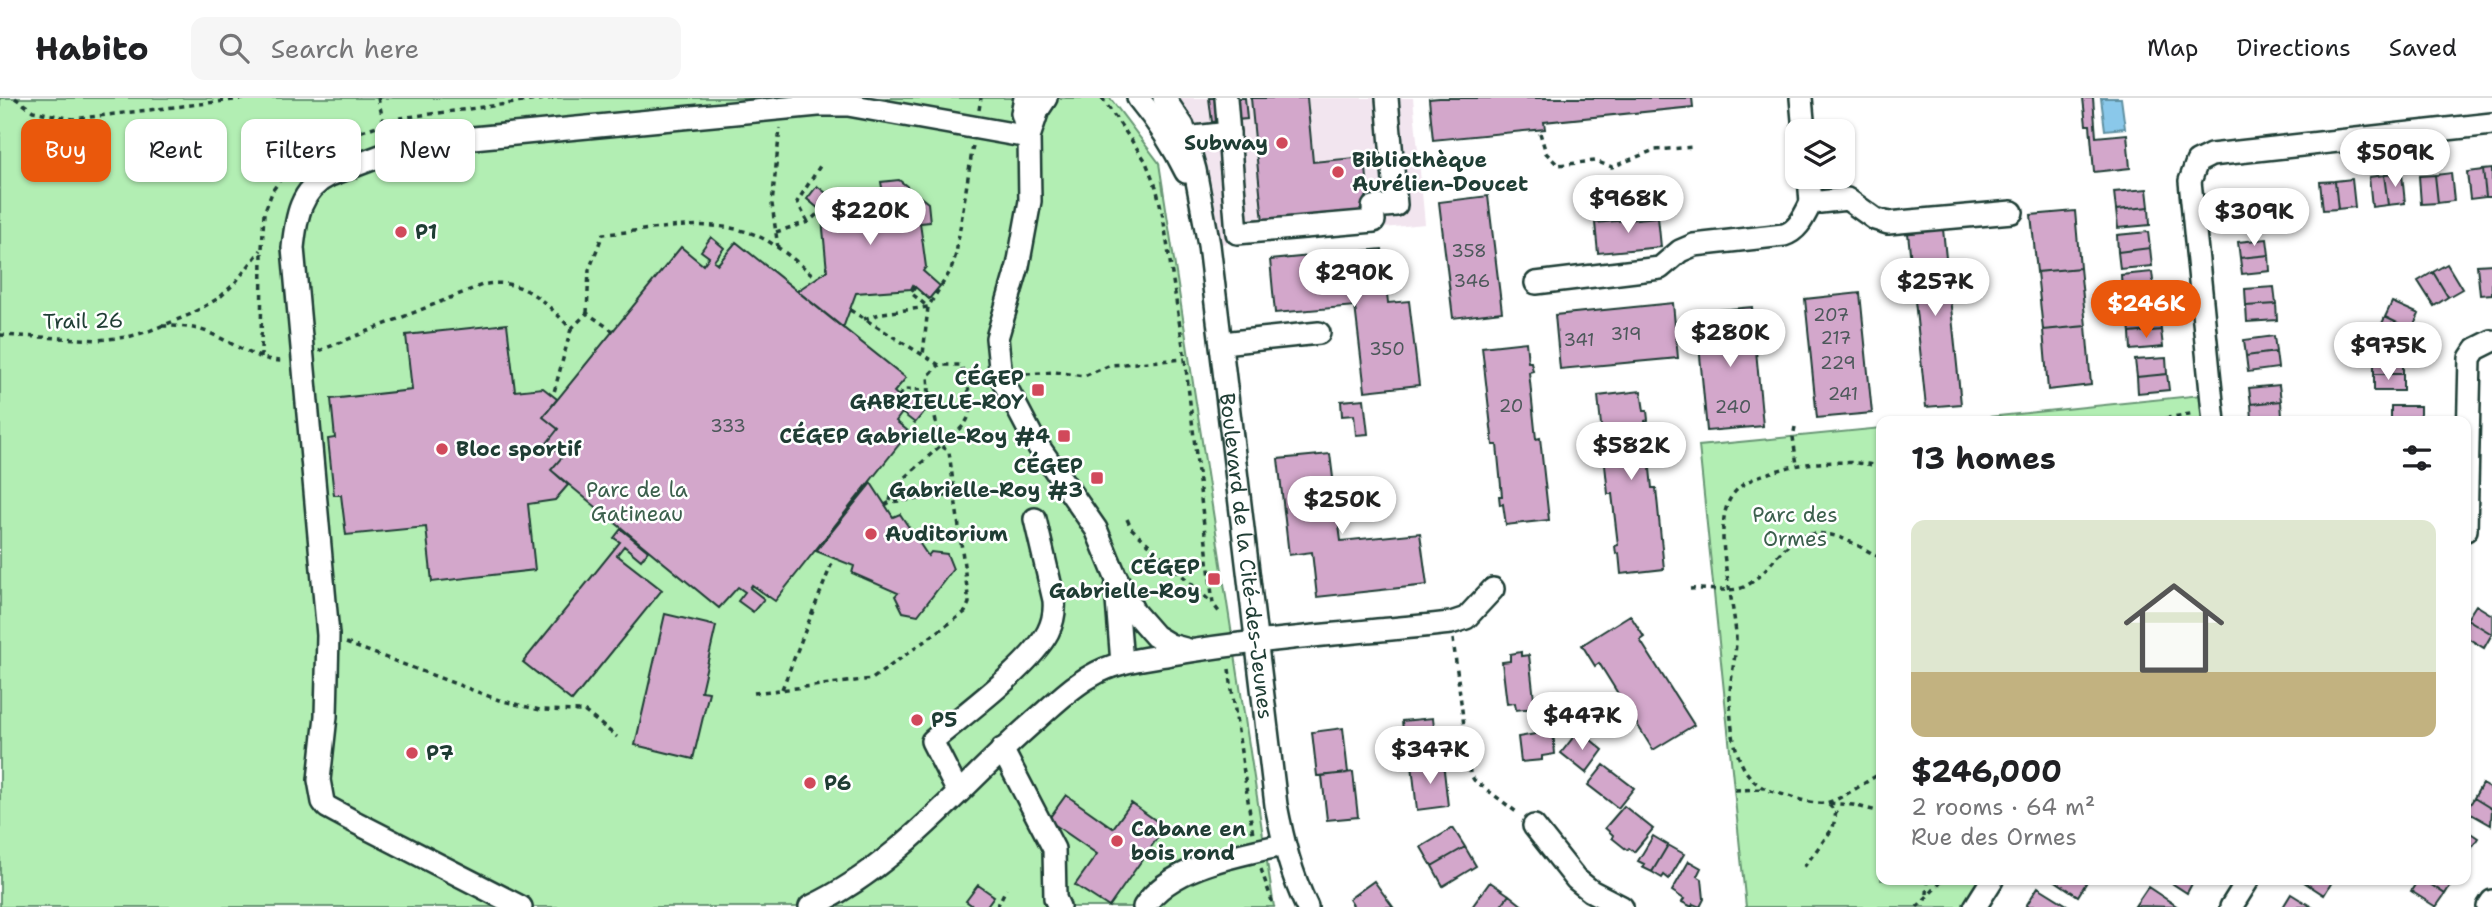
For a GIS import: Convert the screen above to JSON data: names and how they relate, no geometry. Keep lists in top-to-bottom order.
{
  "streets": {
    "street": ["Boulevard de la Cité-des-Jeunes"],
    "path": ["Trail 26"]
  },
  "parks": ["Parc de la Gatineau", "Parc des Ormes"],
  "places": {
    "other": [
      "Subway",
      "Bibliothèque Aurélien-Doucet",
      "P1",
      "Bloc sportif",
      "Auditorium",
      "P5",
      "P7",
      "P6",
      "Cabane en bois rond"
    ],
    "transit": [
      "CÉGEP GABRIELLE-ROY",
      "CÉGEP Gabrielle-Roy #4",
      "CÉGEP Gabrielle-Roy #3",
      "CÉGEP Gabrielle-Roy"
    ]
  },
  "house_numbers": [
    "358",
    "346",
    "207",
    "319",
    "217",
    "341",
    "350",
    "229",
    "241",
    "20",
    "240",
    "333"
  ],
  "page": {
    "header": "Habito",
    "search": "Search here",
    "nav": ["Map", "Directions", "Saved"],
    "chip": [
      "Buy",
      "Rent",
      "Filters",
      "New"
    ],
    "price": [
      "$509K",
      "$968K",
      "$220K",
      "$309K",
      "$290K",
      "$257K",
      "$246K",
      "$280K",
      "$975K",
      "$582K",
      "$250K",
      "$447K",
      "$347K"
    ],
    "heading": "13 homes",
    "list": [
      {
        "name": "$246,000",
        "note": "2 rooms · 64 m² · Rue des Ormes"
      }
    ]
  }
}
